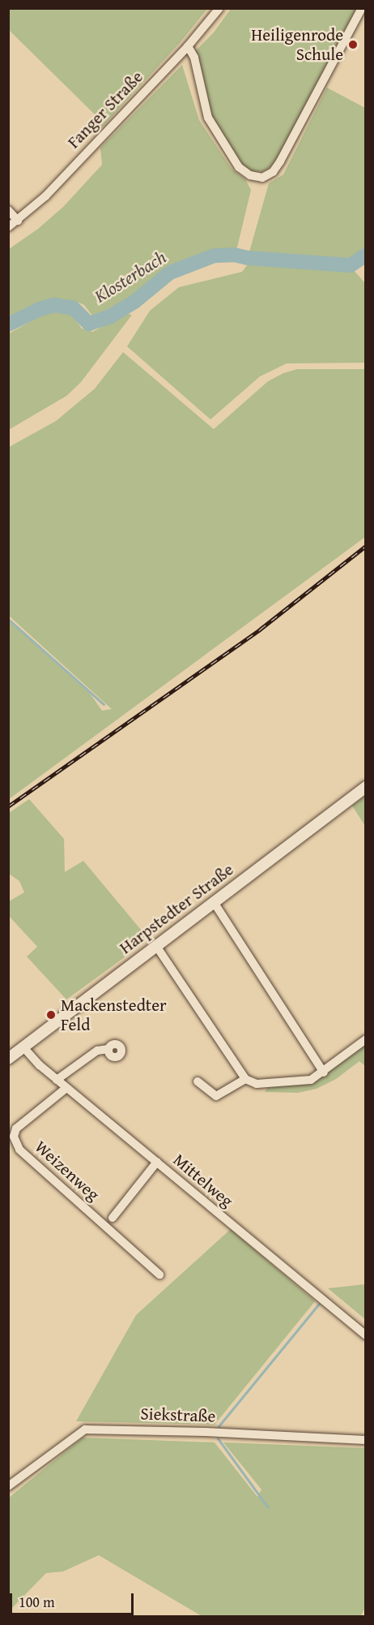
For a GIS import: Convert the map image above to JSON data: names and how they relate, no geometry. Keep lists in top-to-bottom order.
{
  "streets": {
    "street": [
      "Fanger Straße",
      "Harpstedter Straße",
      "Weizenweg",
      "Mittelweg",
      "Siekstraße"
    ]
  },
  "crossings": [
    ["Harpstedter Straße", "Mittelweg"],
    ["Weizenweg", "Mittelweg"]
  ],
  "water": ["Klosterbach"],
  "places": ["Heiligenrode Schule", "Mackenstedter Feld"],
  "scale_bar": "100 m"
}
